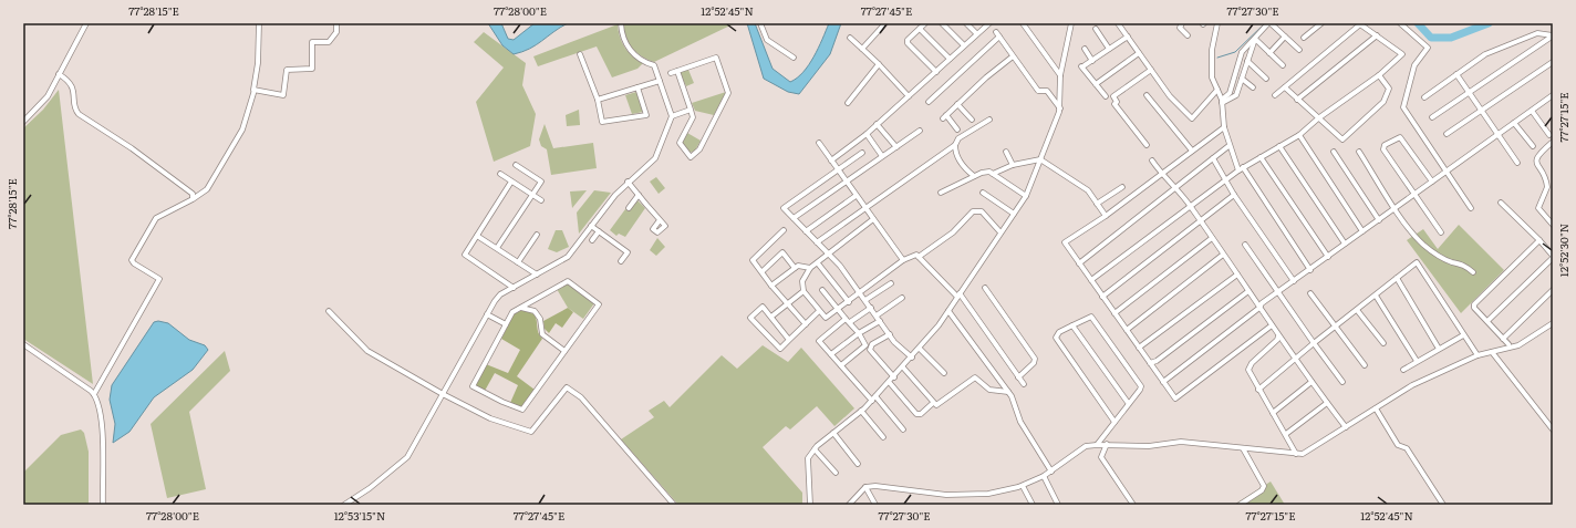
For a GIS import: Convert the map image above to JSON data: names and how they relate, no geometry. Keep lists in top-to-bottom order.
{
  "coordinates": [
    "77°28'15\"E",
    "77°28'00\"E",
    "12°52'45\"N",
    "77°27'45\"E",
    "77°27'30\"E",
    "77°27'15\"E",
    "12°52'30\"N",
    "12°53'15\"N"
  ]
}
